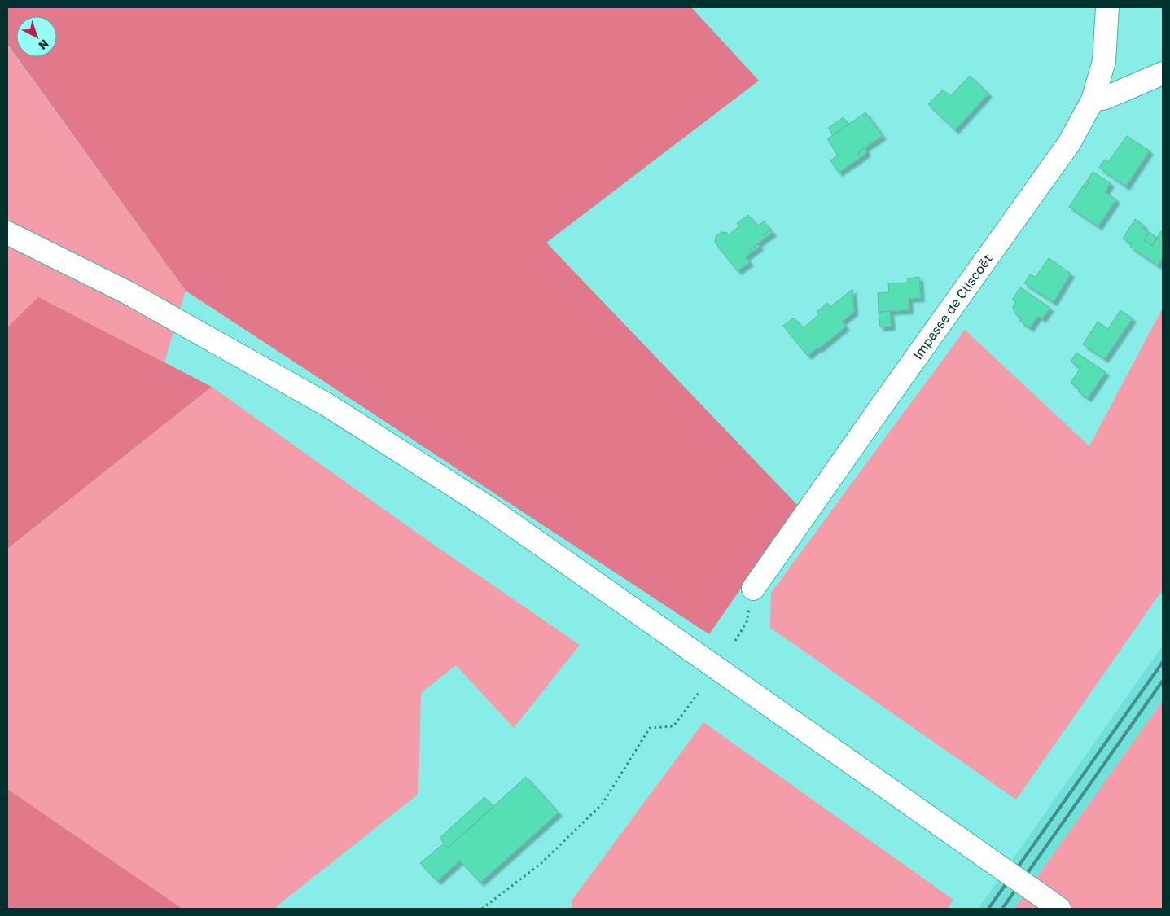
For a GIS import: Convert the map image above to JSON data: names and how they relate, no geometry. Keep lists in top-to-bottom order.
{
  "streets": {
    "main road": ["Impasse de Cliscoët"]
  },
  "north": "bottom right"
}
